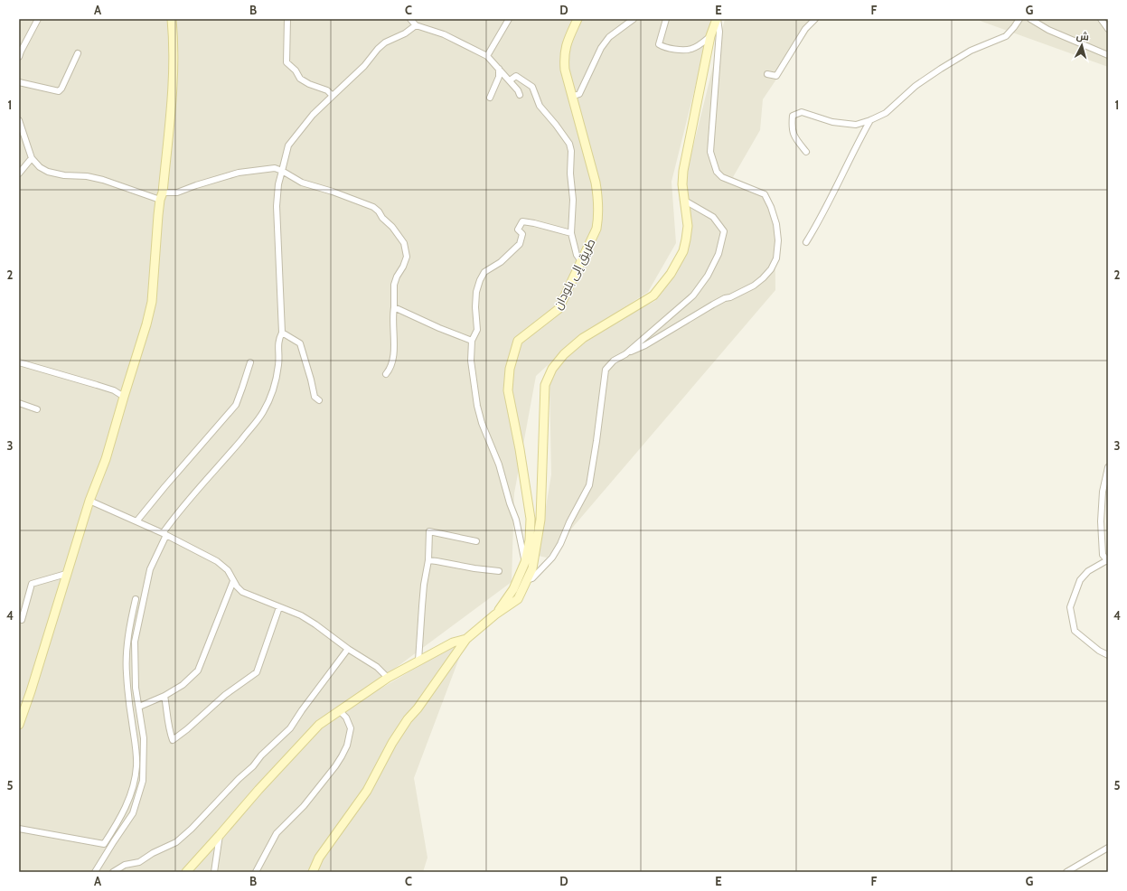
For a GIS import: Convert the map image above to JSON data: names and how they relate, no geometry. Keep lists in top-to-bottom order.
{
  "streets": {
    "main road": ["طريق إلى بلودان"]
  },
  "north": "top",
  "grid": {
    "columns": [
      "A",
      "B",
      "C",
      "D",
      "E",
      "F",
      "G"
    ],
    "rows": [
      "1",
      "2",
      "3",
      "4",
      "5"
    ]
  }
}
